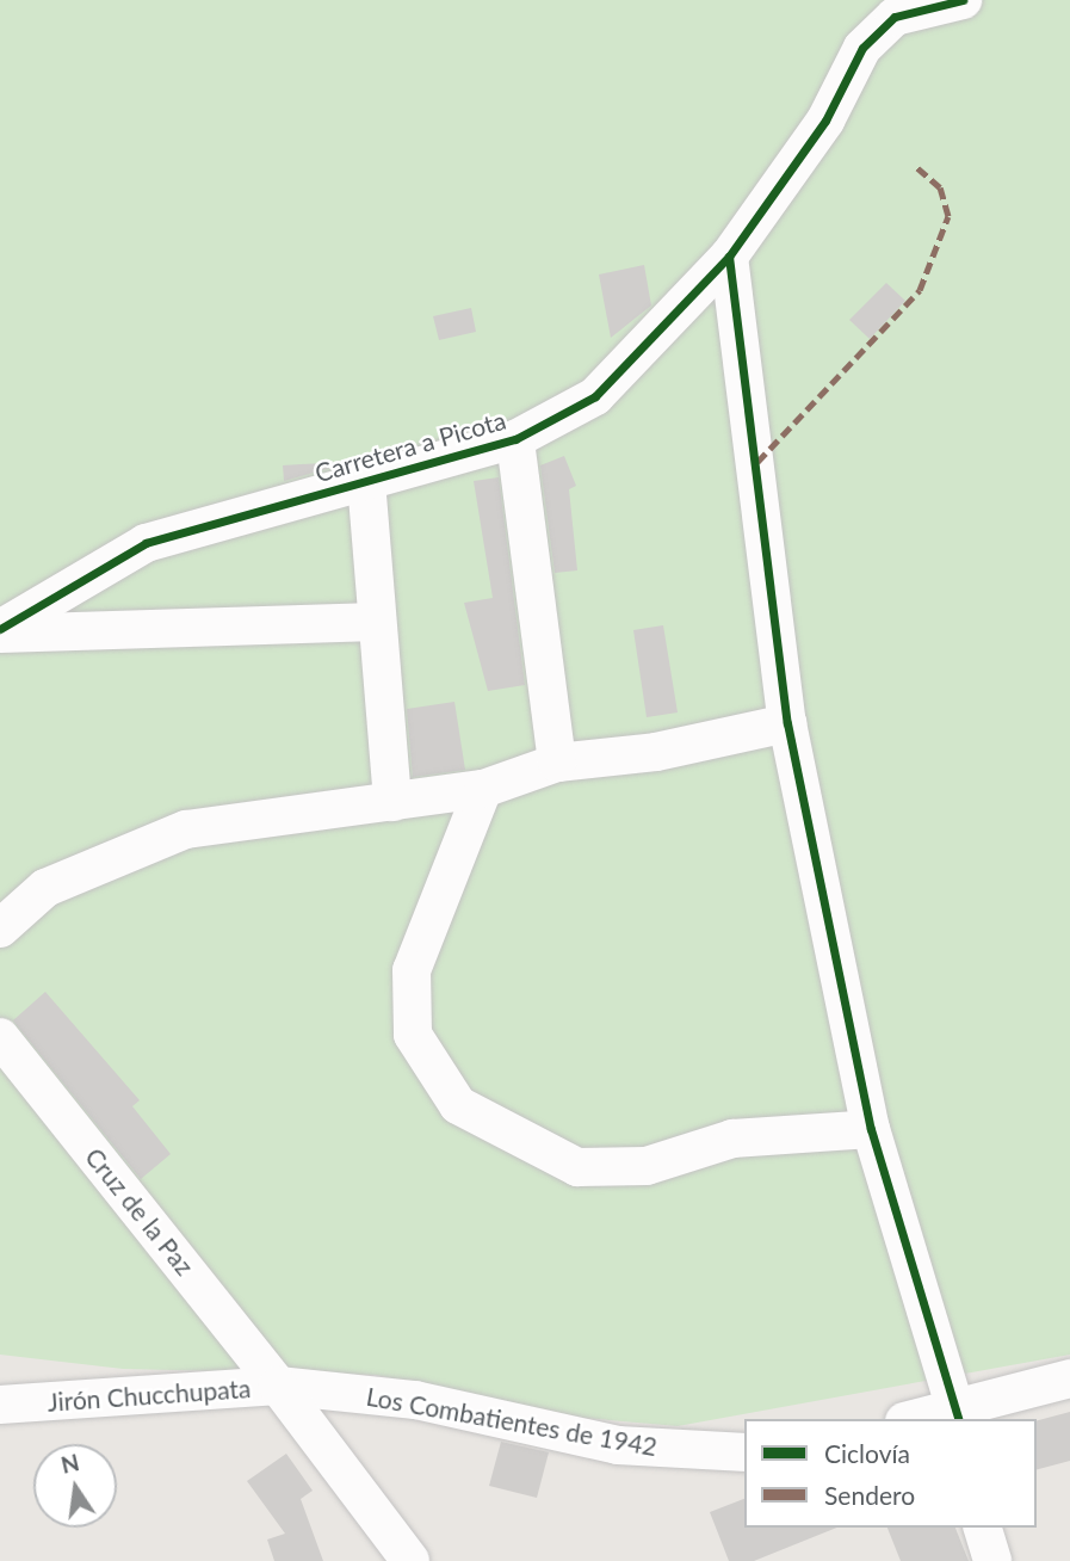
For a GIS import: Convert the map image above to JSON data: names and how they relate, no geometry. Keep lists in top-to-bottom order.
{
  "streets": {
    "street": [
      "Carretera a Picota",
      "Cruz de la Paz",
      "Jirón Chucchupata",
      "Los Combatientes de 1942"
    ]
  },
  "crossings": [
    ["Cruz de la Paz", "Jirón Chucchupata"],
    ["Cruz de la Paz", "Los Combatientes de 1942"],
    ["Jirón Chucchupata", "Los Combatientes de 1942"]
  ],
  "legend": ["Ciclovía", "Sendero"],
  "north": "top"
}
